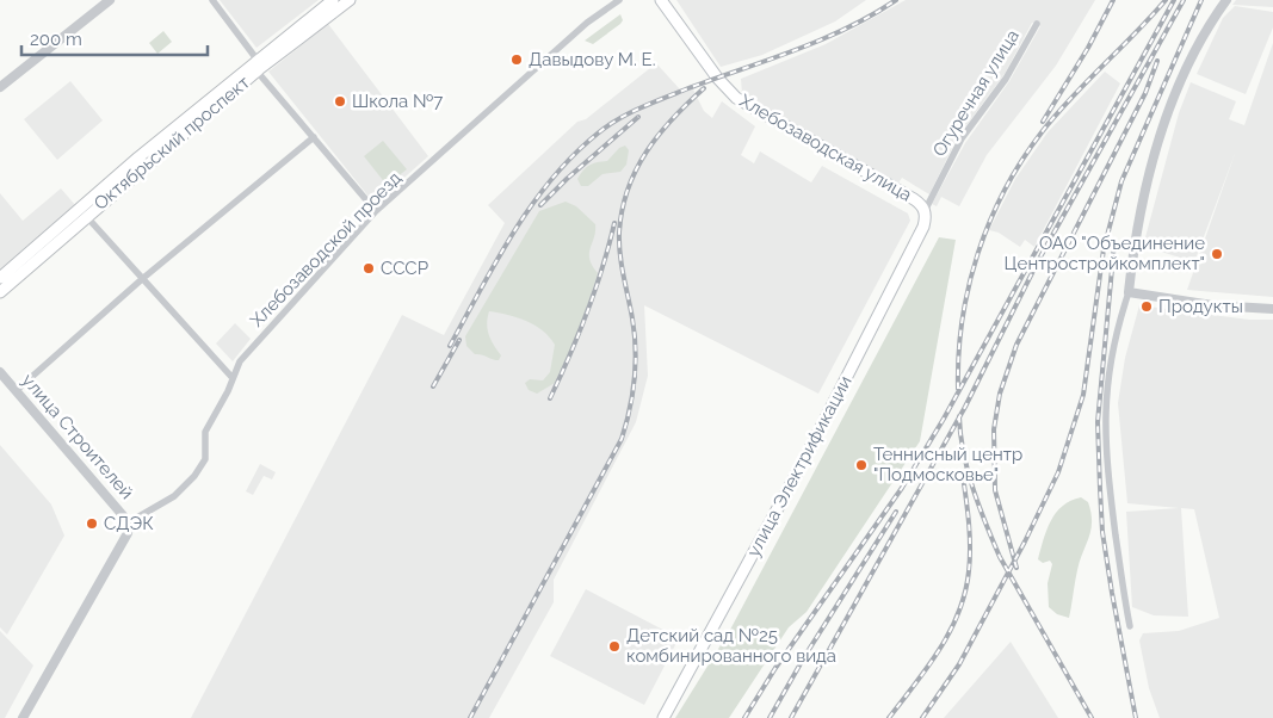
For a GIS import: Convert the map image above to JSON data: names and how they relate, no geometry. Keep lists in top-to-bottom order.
{
  "streets": {
    "main road": ["Октябрьский проспект", "Хлебозаводская улица", "улица Электрификации"],
    "street": ["Огуречная улица", "Хлебозаводской проезд", "улица Строителей"]
  },
  "crossings": [
    ["Огуречная улица", "Хлебозаводская улица"],
    ["Огуречная улица", "улица Электрификации"],
    ["Хлебозаводская улица", "улица Электрификации"],
    ["Хлебозаводской проезд", "улица Строителей"]
  ],
  "places": [
    "Давыдову М. Е.",
    "Школа №7",
    "ОАО \"Объединение Центростройкомплект\"",
    "СССР",
    "Продукты",
    "Теннисный центр \"Подмосковье\"",
    "СДЭК",
    "Детский сад №25 комбинированного вида"
  ],
  "scale_bar": "200 m"
}
